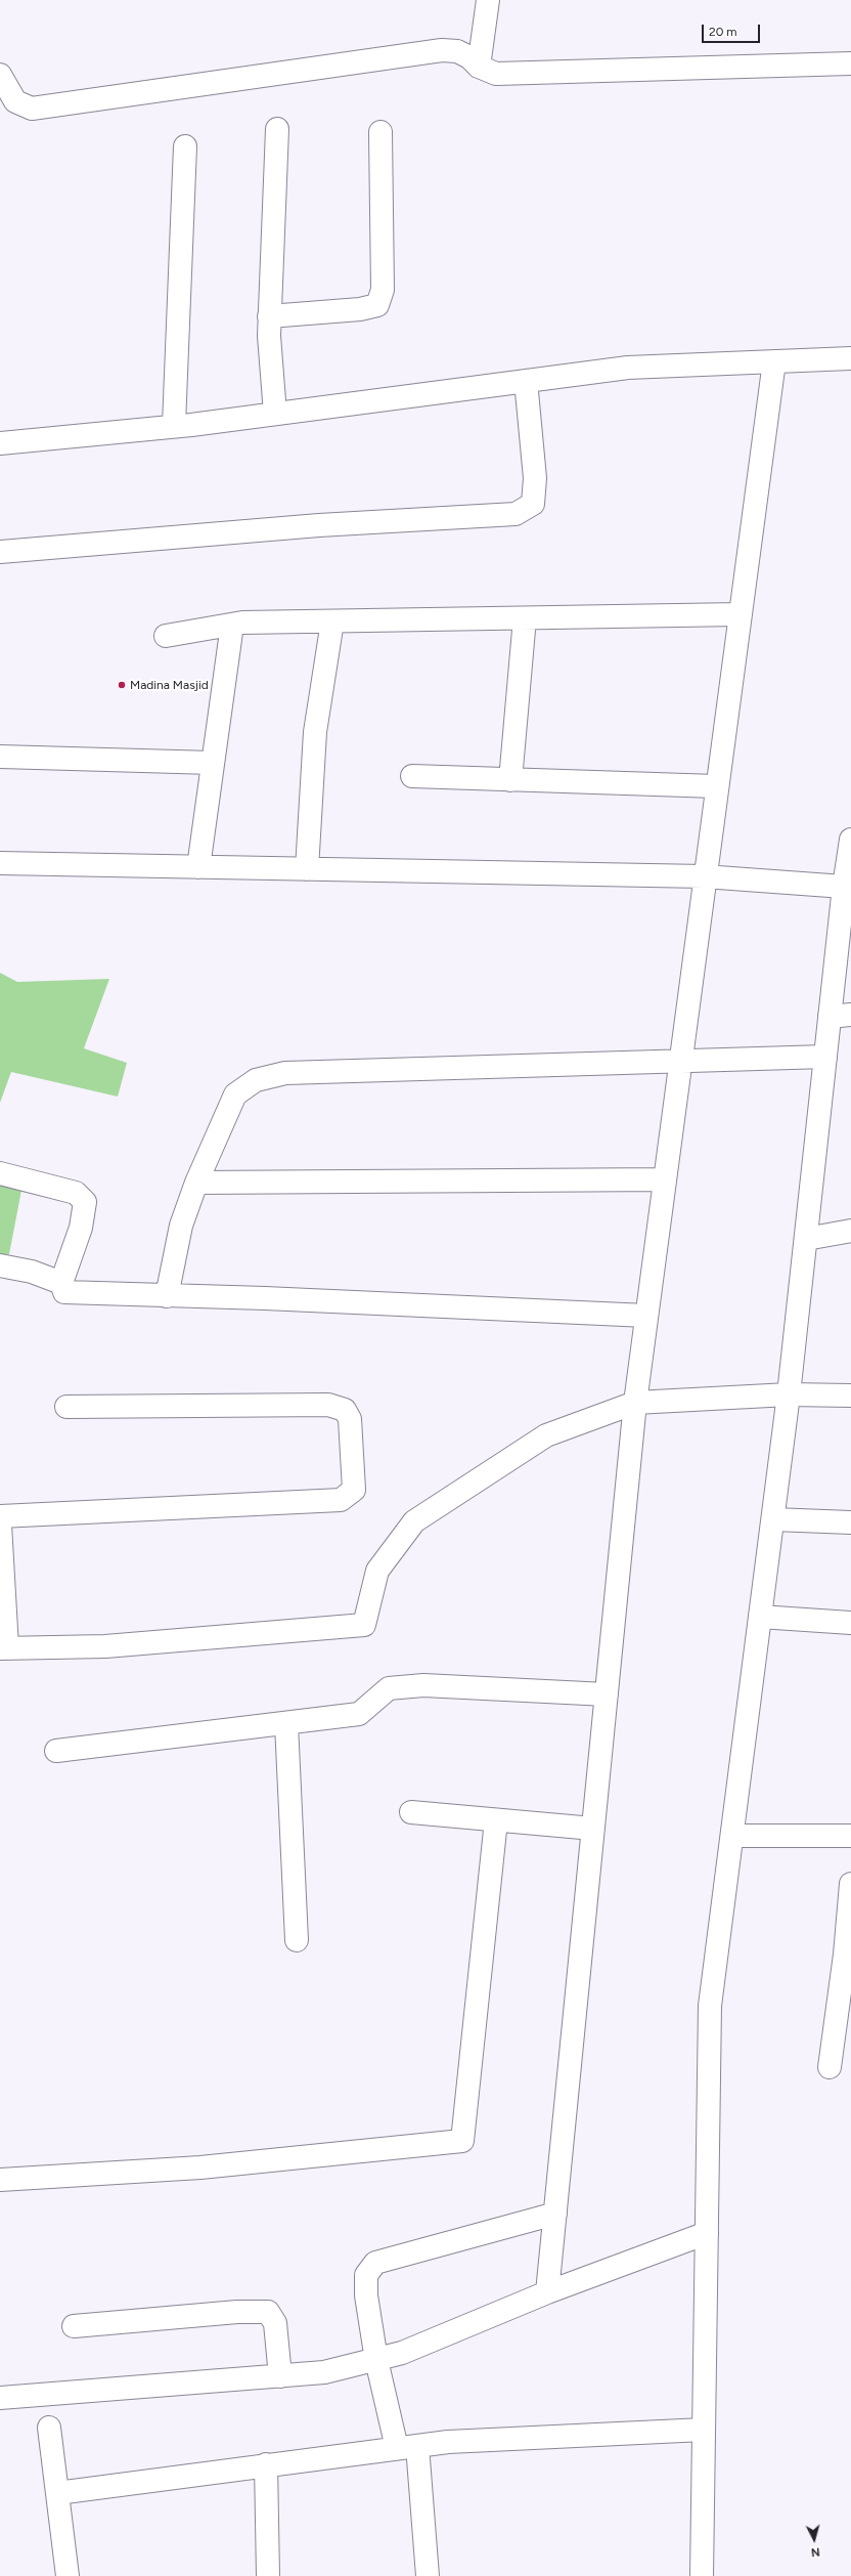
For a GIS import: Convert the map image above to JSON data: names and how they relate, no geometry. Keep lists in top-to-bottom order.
{
  "places": ["Madina Masjid"],
  "scale_bar": "20 m",
  "north": "bottom"
}
